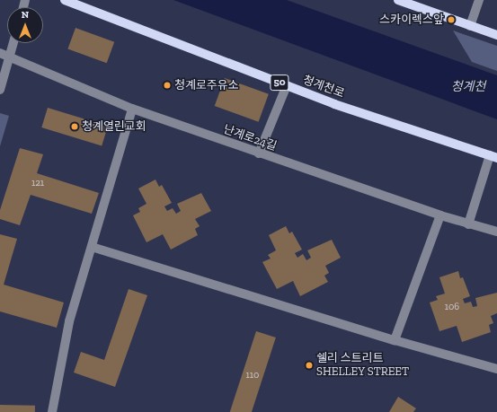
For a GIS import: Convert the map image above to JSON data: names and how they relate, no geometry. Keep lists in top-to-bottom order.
{
  "streets": {
    "main road": ["50", "청계천로"],
    "street": ["난계로24길"]
  },
  "water": ["청계천"],
  "places": [
    "스카이렉스앞",
    "청계로주유소",
    "청계열린교회",
    "쉘리 스트리트 SHELLEY STREET"
  ],
  "house_numbers": ["121", "106", "110"],
  "north": "top"
}
